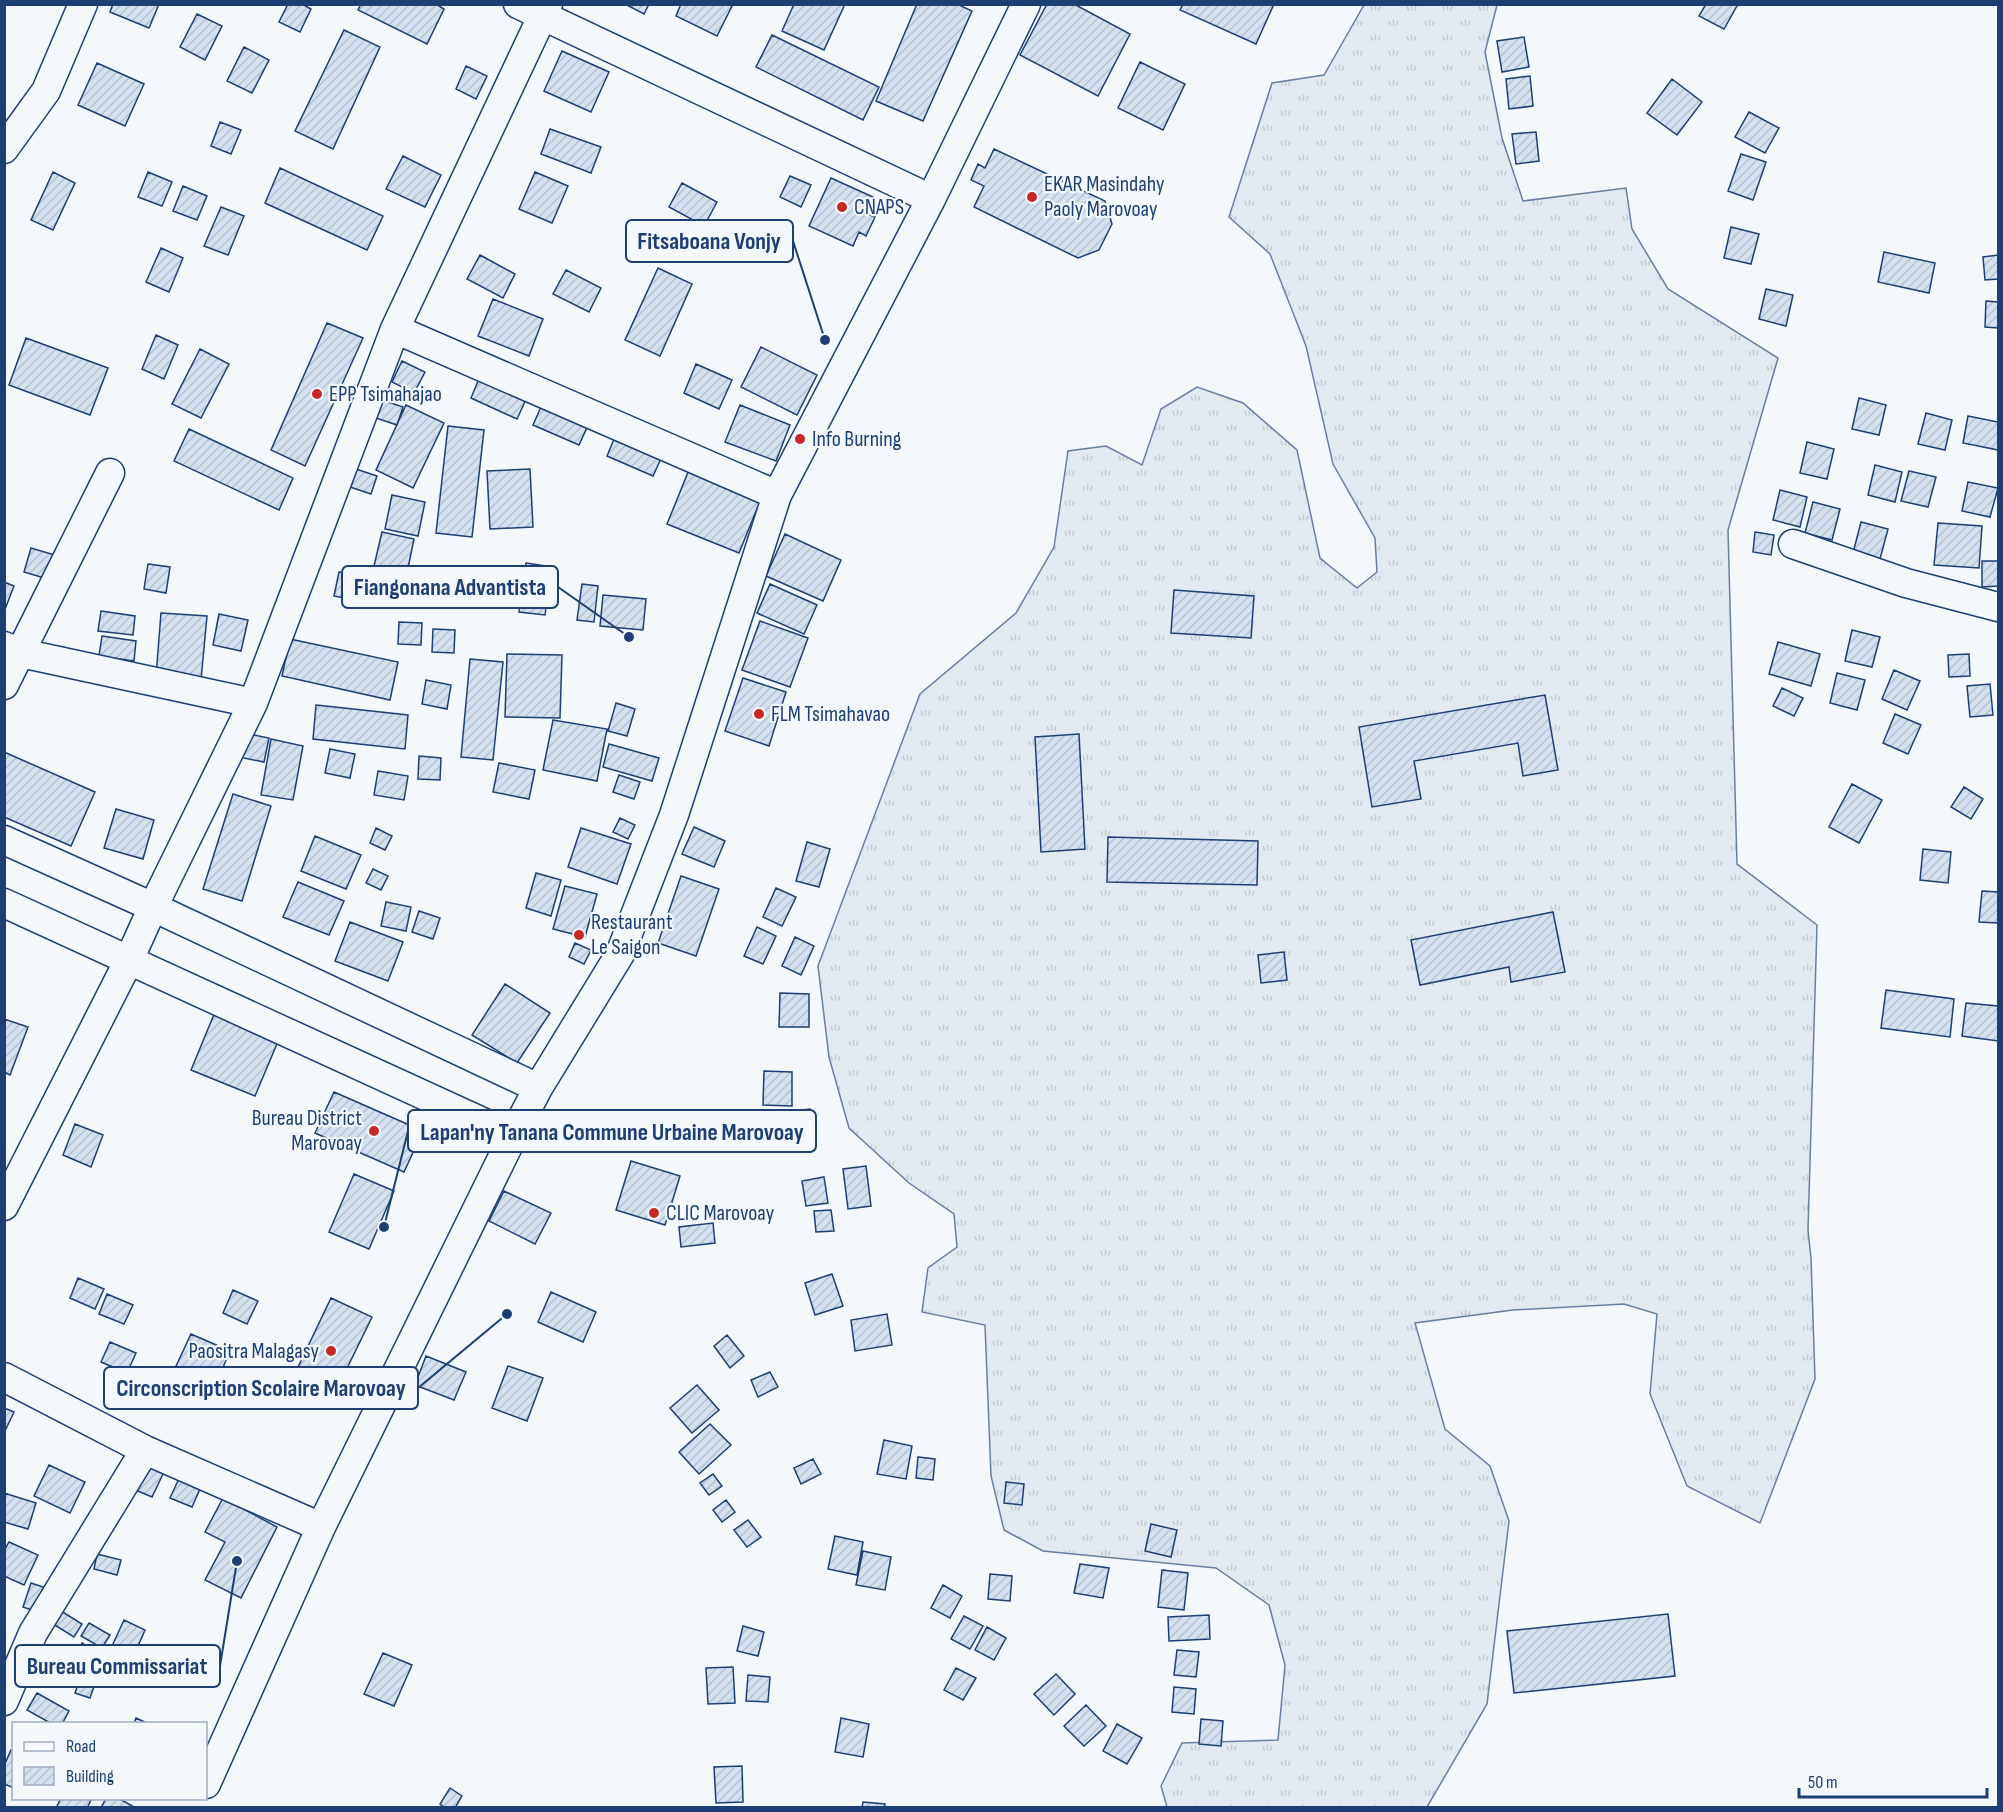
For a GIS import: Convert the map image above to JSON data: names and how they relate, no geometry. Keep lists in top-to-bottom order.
{
  "places": [
    "EKAR Masindahy Paoly Marovoay",
    "CNAPS",
    "Fitsaboana Vonjy",
    "EPP Tsimahajao",
    "Info Burning",
    "Fiangonana Advantista",
    "FLM Tsimahavao",
    "Restaurant Le Saigon",
    "Bureau District Marovoay",
    "CLIC Marovoay",
    "Lapan'ny Tanana Commune Urbaine Marovoay",
    "Circonscription Scolaire Marovoay",
    "Paositra Malagasy",
    "Bureau Commissariat"
  ],
  "legend": ["Road", "Building"],
  "scale_bar": "50 m"
}
